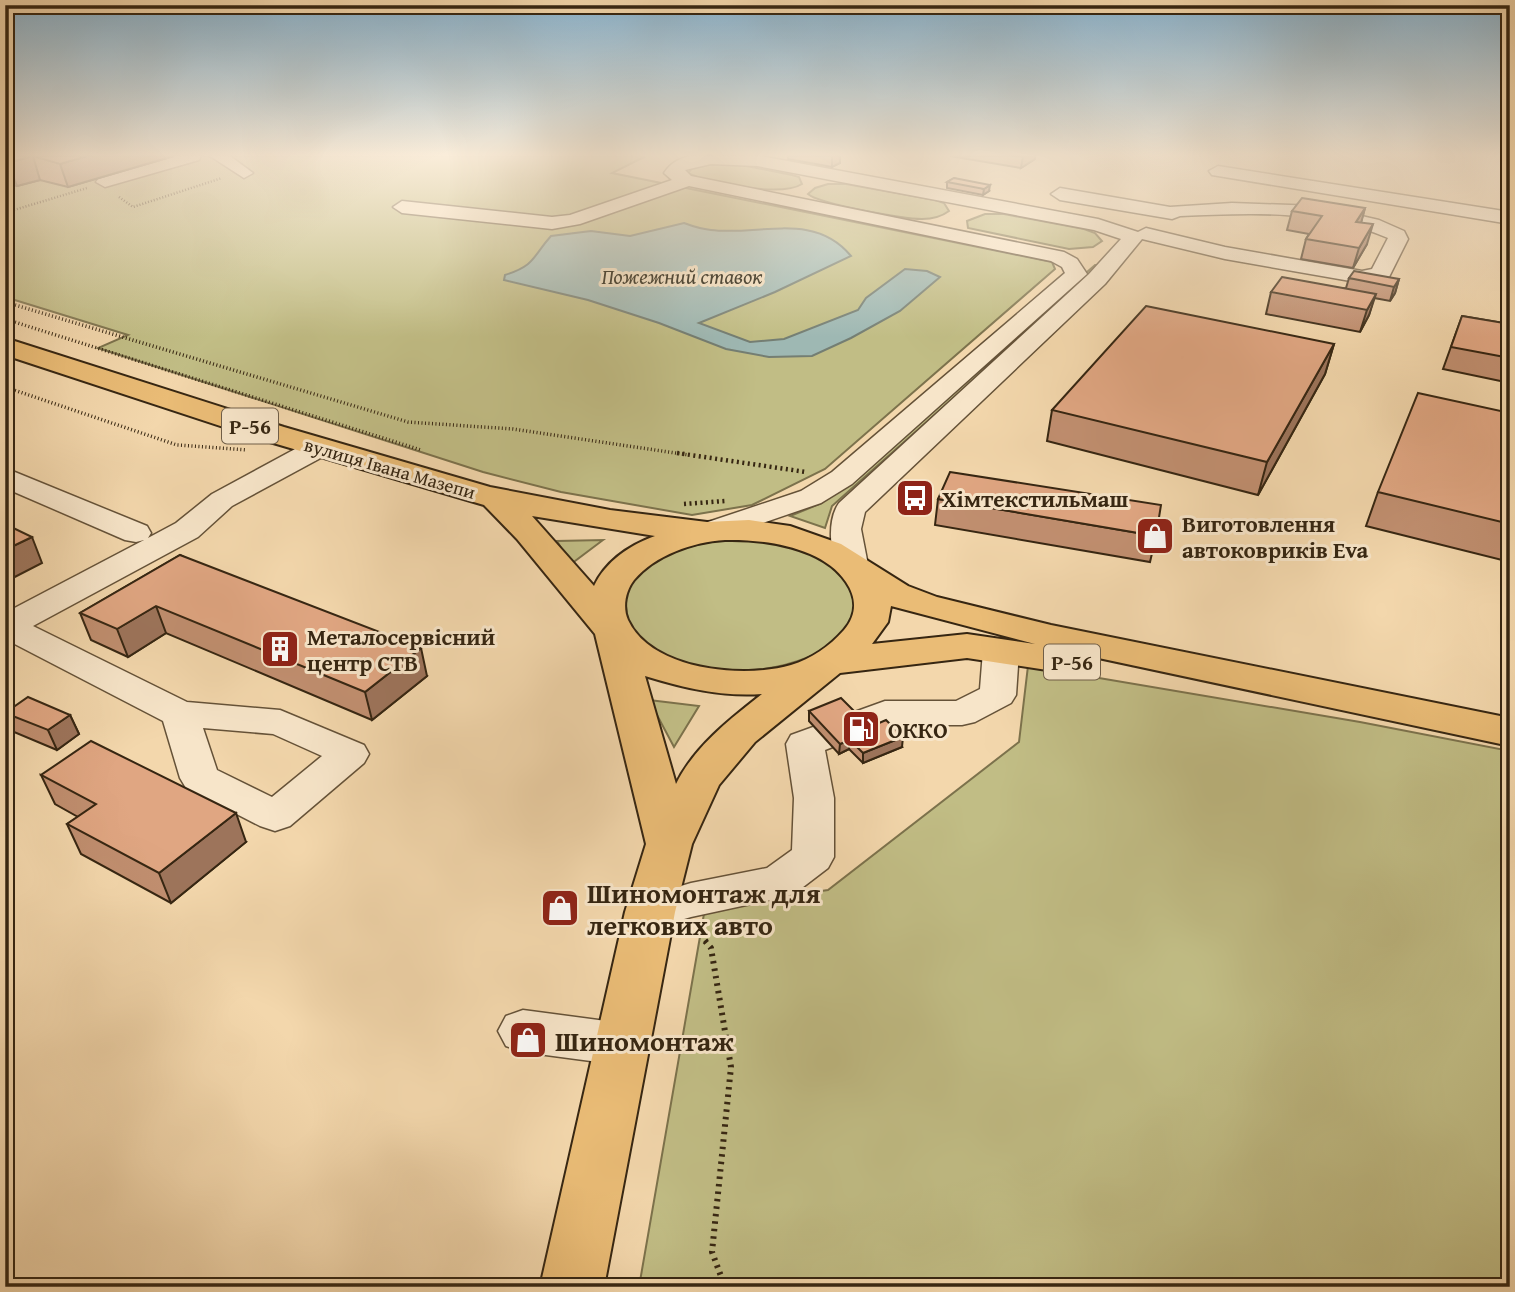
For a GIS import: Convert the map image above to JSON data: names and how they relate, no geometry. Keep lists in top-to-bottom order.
{
  "streets": {
    "main road": ["Р-56", "вулиця Івана Мазепи"]
  },
  "crossings": [
    ["Р-56", "вулиця Івана Мазепи"]
  ],
  "water": ["Пожежний ставок"],
  "places": {
    "bus stop": ["Хімтекстильмаш"],
    "shop": ["Виготовлення автоковриків Eva", "Шиномонтаж для легкових авто", "Шиномонтаж"],
    "building": ["Металосервісний центр СТВ"],
    "fuel station": ["ОККО"]
  }
}
